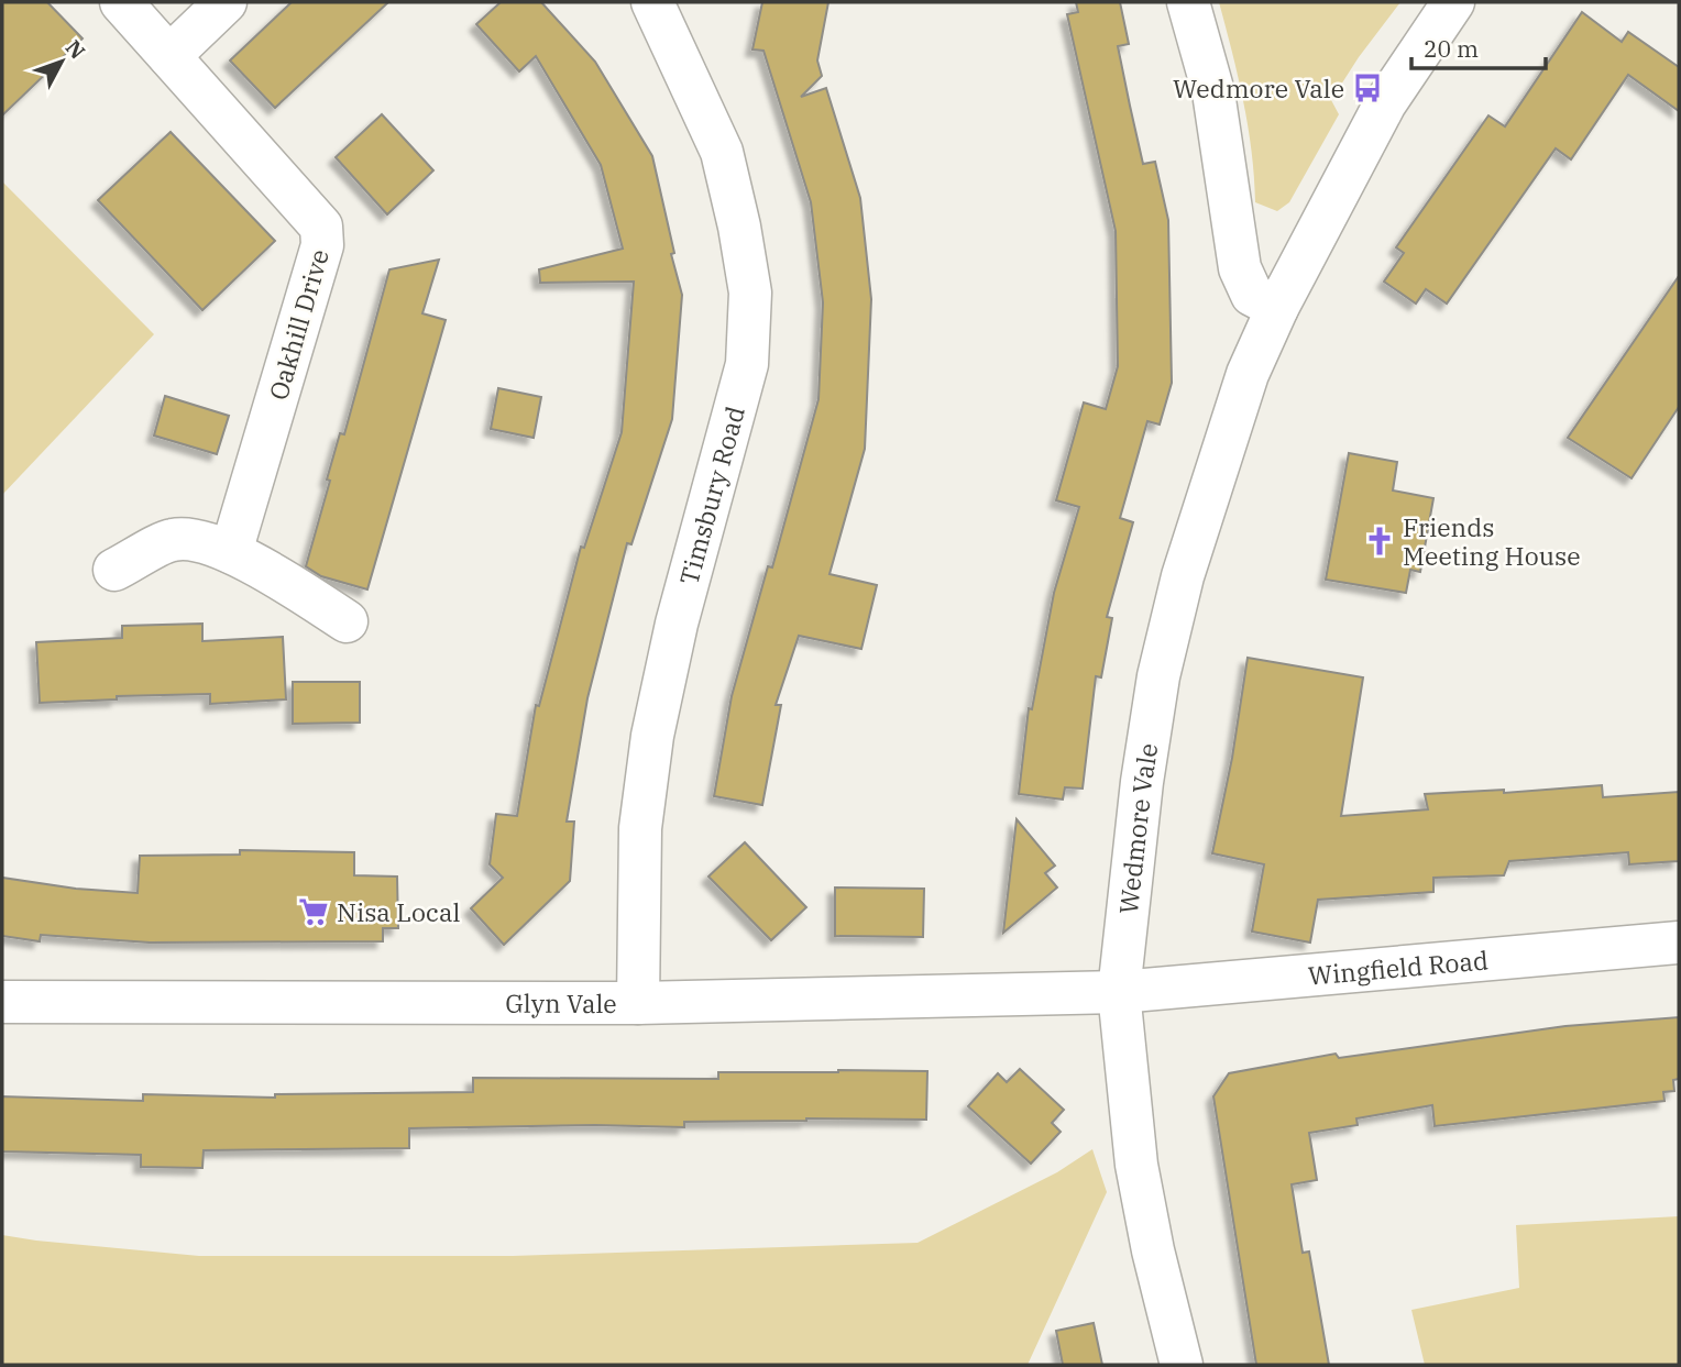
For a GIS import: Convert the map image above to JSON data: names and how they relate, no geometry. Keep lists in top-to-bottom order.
{
  "streets": {
    "street": [
      "Oakhill Drive",
      "Timsbury Road",
      "Wedmore Vale",
      "Wingfield Road",
      "Glyn Vale"
    ]
  },
  "crossings": [
    ["Timsbury Road", "Glyn Vale"],
    ["Wedmore Vale", "Wingfield Road"],
    ["Wedmore Vale", "Glyn Vale"],
    ["Wingfield Road", "Glyn Vale"]
  ],
  "places": {
    "bus stop": ["Wedmore Vale"],
    "church": ["Friends Meeting House"],
    "supermarket": ["Nisa Local"]
  },
  "scale_bar": "20 m",
  "north": "top right"
}
